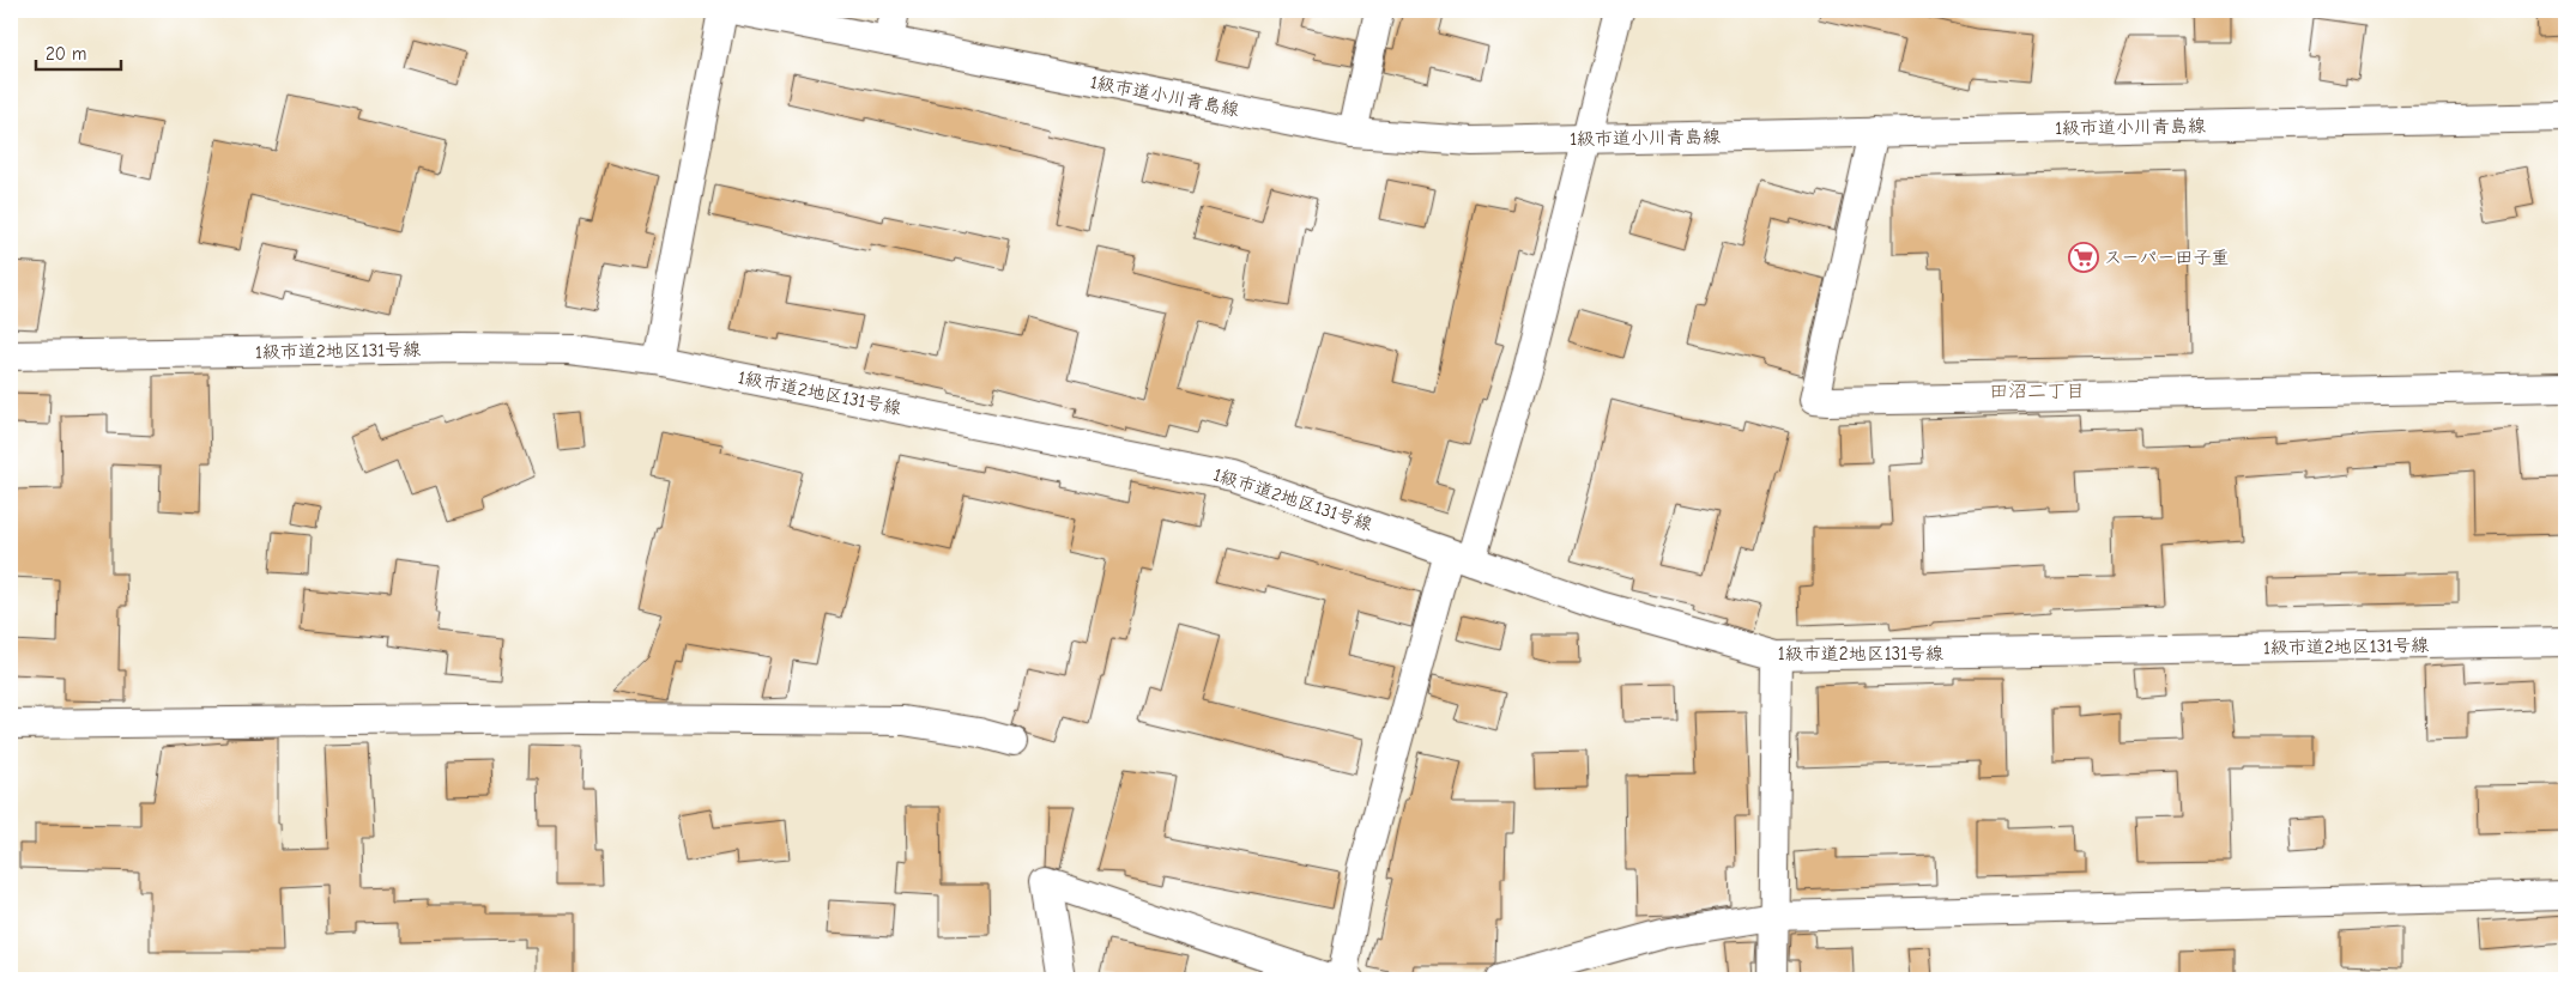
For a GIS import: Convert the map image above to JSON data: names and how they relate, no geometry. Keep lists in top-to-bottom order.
{
  "streets": {
    "street": ["1級市道小川青島線", "1級市道2地区131号線"]
  },
  "districts": ["田沼二丁目"],
  "places": {
    "supermarket": ["スーパー田子重"]
  },
  "scale_bar": "20 m"
}
